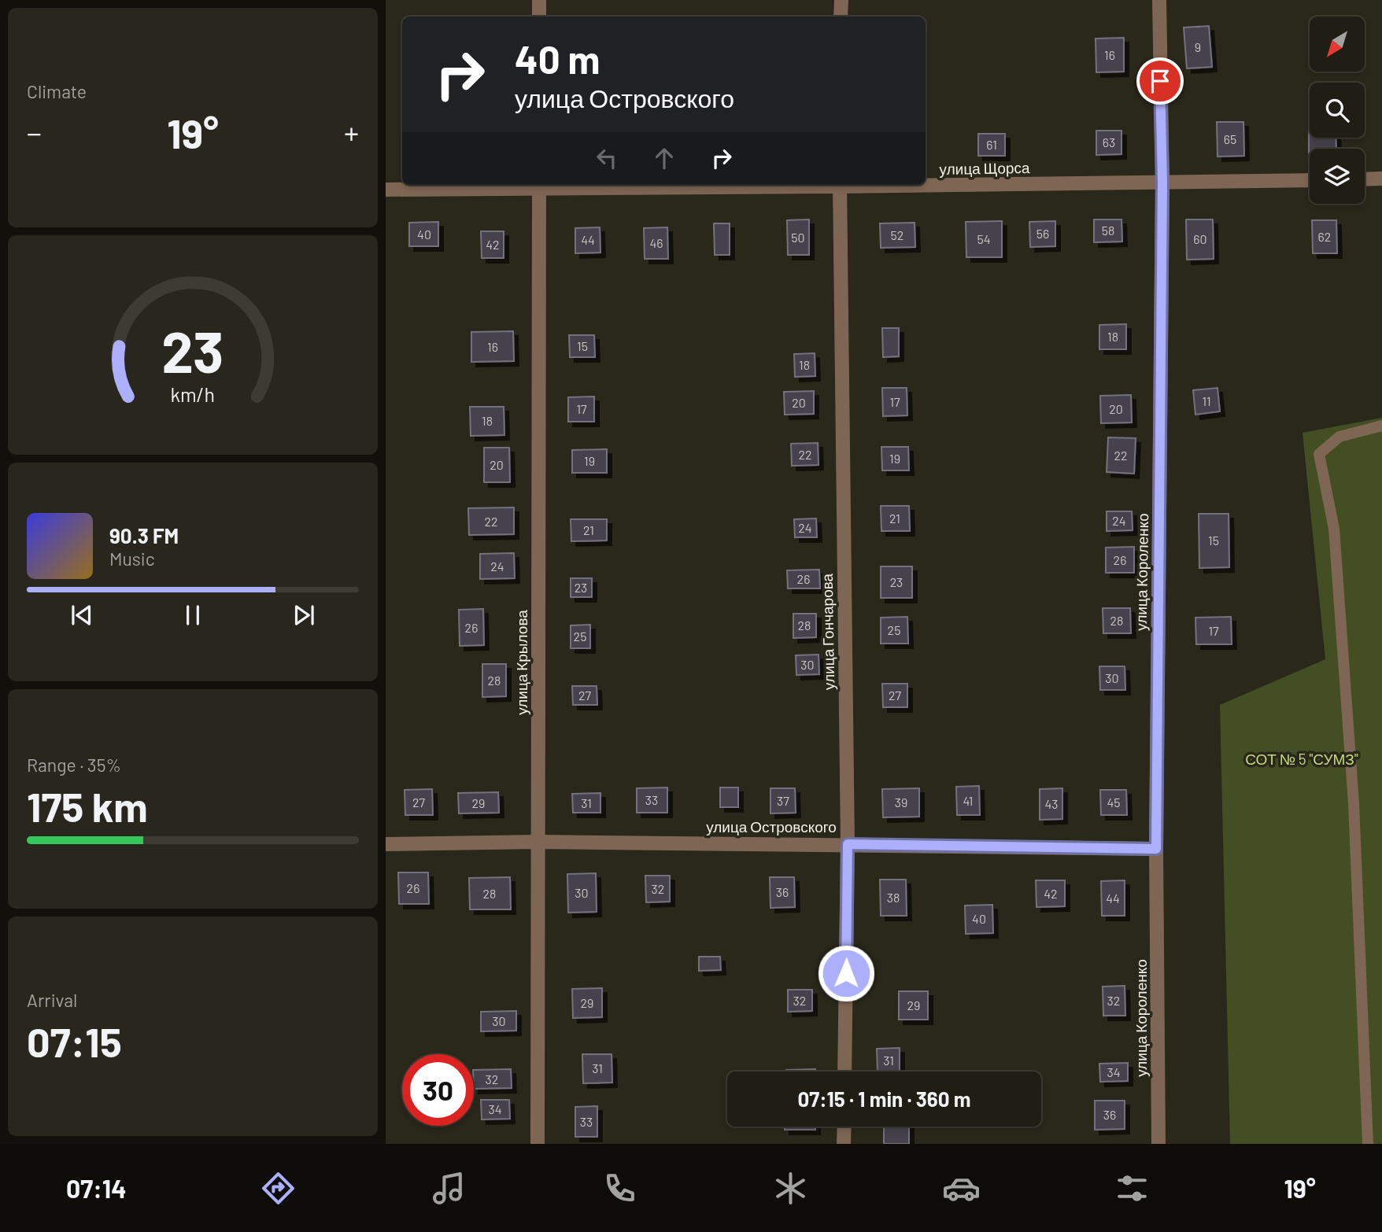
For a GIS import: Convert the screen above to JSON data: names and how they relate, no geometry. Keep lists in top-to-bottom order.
{
  "streets": {
    "street": [
      "улица Щорса",
      "улица Короленко",
      "улица Гончарова",
      "улица Крылова",
      "улица Островского"
    ]
  },
  "crossings": [
    ["улица Щорса", "улица Короленко"],
    ["улица Щорса", "улица Крылова"],
    ["улица Короленко", "улица Островского"],
    ["улица Гончарова", "улица Островского"],
    ["улица Крылова", "улица Островского"]
  ],
  "parks": ["СОТ № 5 \"СУМЗ\""],
  "house_numbers": [
    "9",
    "16",
    "65",
    "63",
    "61",
    "58",
    "56",
    "40",
    "52",
    "62",
    "50",
    "54",
    "60",
    "44",
    "46",
    "42",
    "18",
    "15",
    "16",
    "18",
    "11",
    "17",
    "20",
    "17",
    "20",
    "18",
    "22",
    "22",
    "19",
    "19",
    "20",
    "21",
    "24",
    "22",
    "24",
    "21",
    "15",
    "26",
    "24",
    "26",
    "23",
    "23",
    "28",
    "28",
    "26",
    "25",
    "17",
    "25",
    "30",
    "30",
    "28",
    "27",
    "27",
    "33",
    "37",
    "41",
    "27",
    "39",
    "45",
    "29",
    "31",
    "43",
    "26",
    "32",
    "36",
    "30",
    "28",
    "42",
    "38",
    "44",
    "40",
    "32",
    "32",
    "29",
    "29",
    "30",
    "31",
    "31",
    "34",
    "32",
    "34",
    "36",
    "33"
  ],
  "north": "bottom left",
  "page": {
    "tile": [
      "Climate",
      ["Range · 35%", "175 km"],
      ["Arrival", "07:15"]
    ],
    "turn": ["40 m", "улица Островского"],
    "heat": ["−", "19°", "+"],
    "song": ["90.3 FM", "Music"],
    "limit": "30",
    "trip": "07:15 · 1 min · 360 m",
    "tabs": ["07:14", "19°"],
    "gauge": ["23", "km/h"]
  }
}
